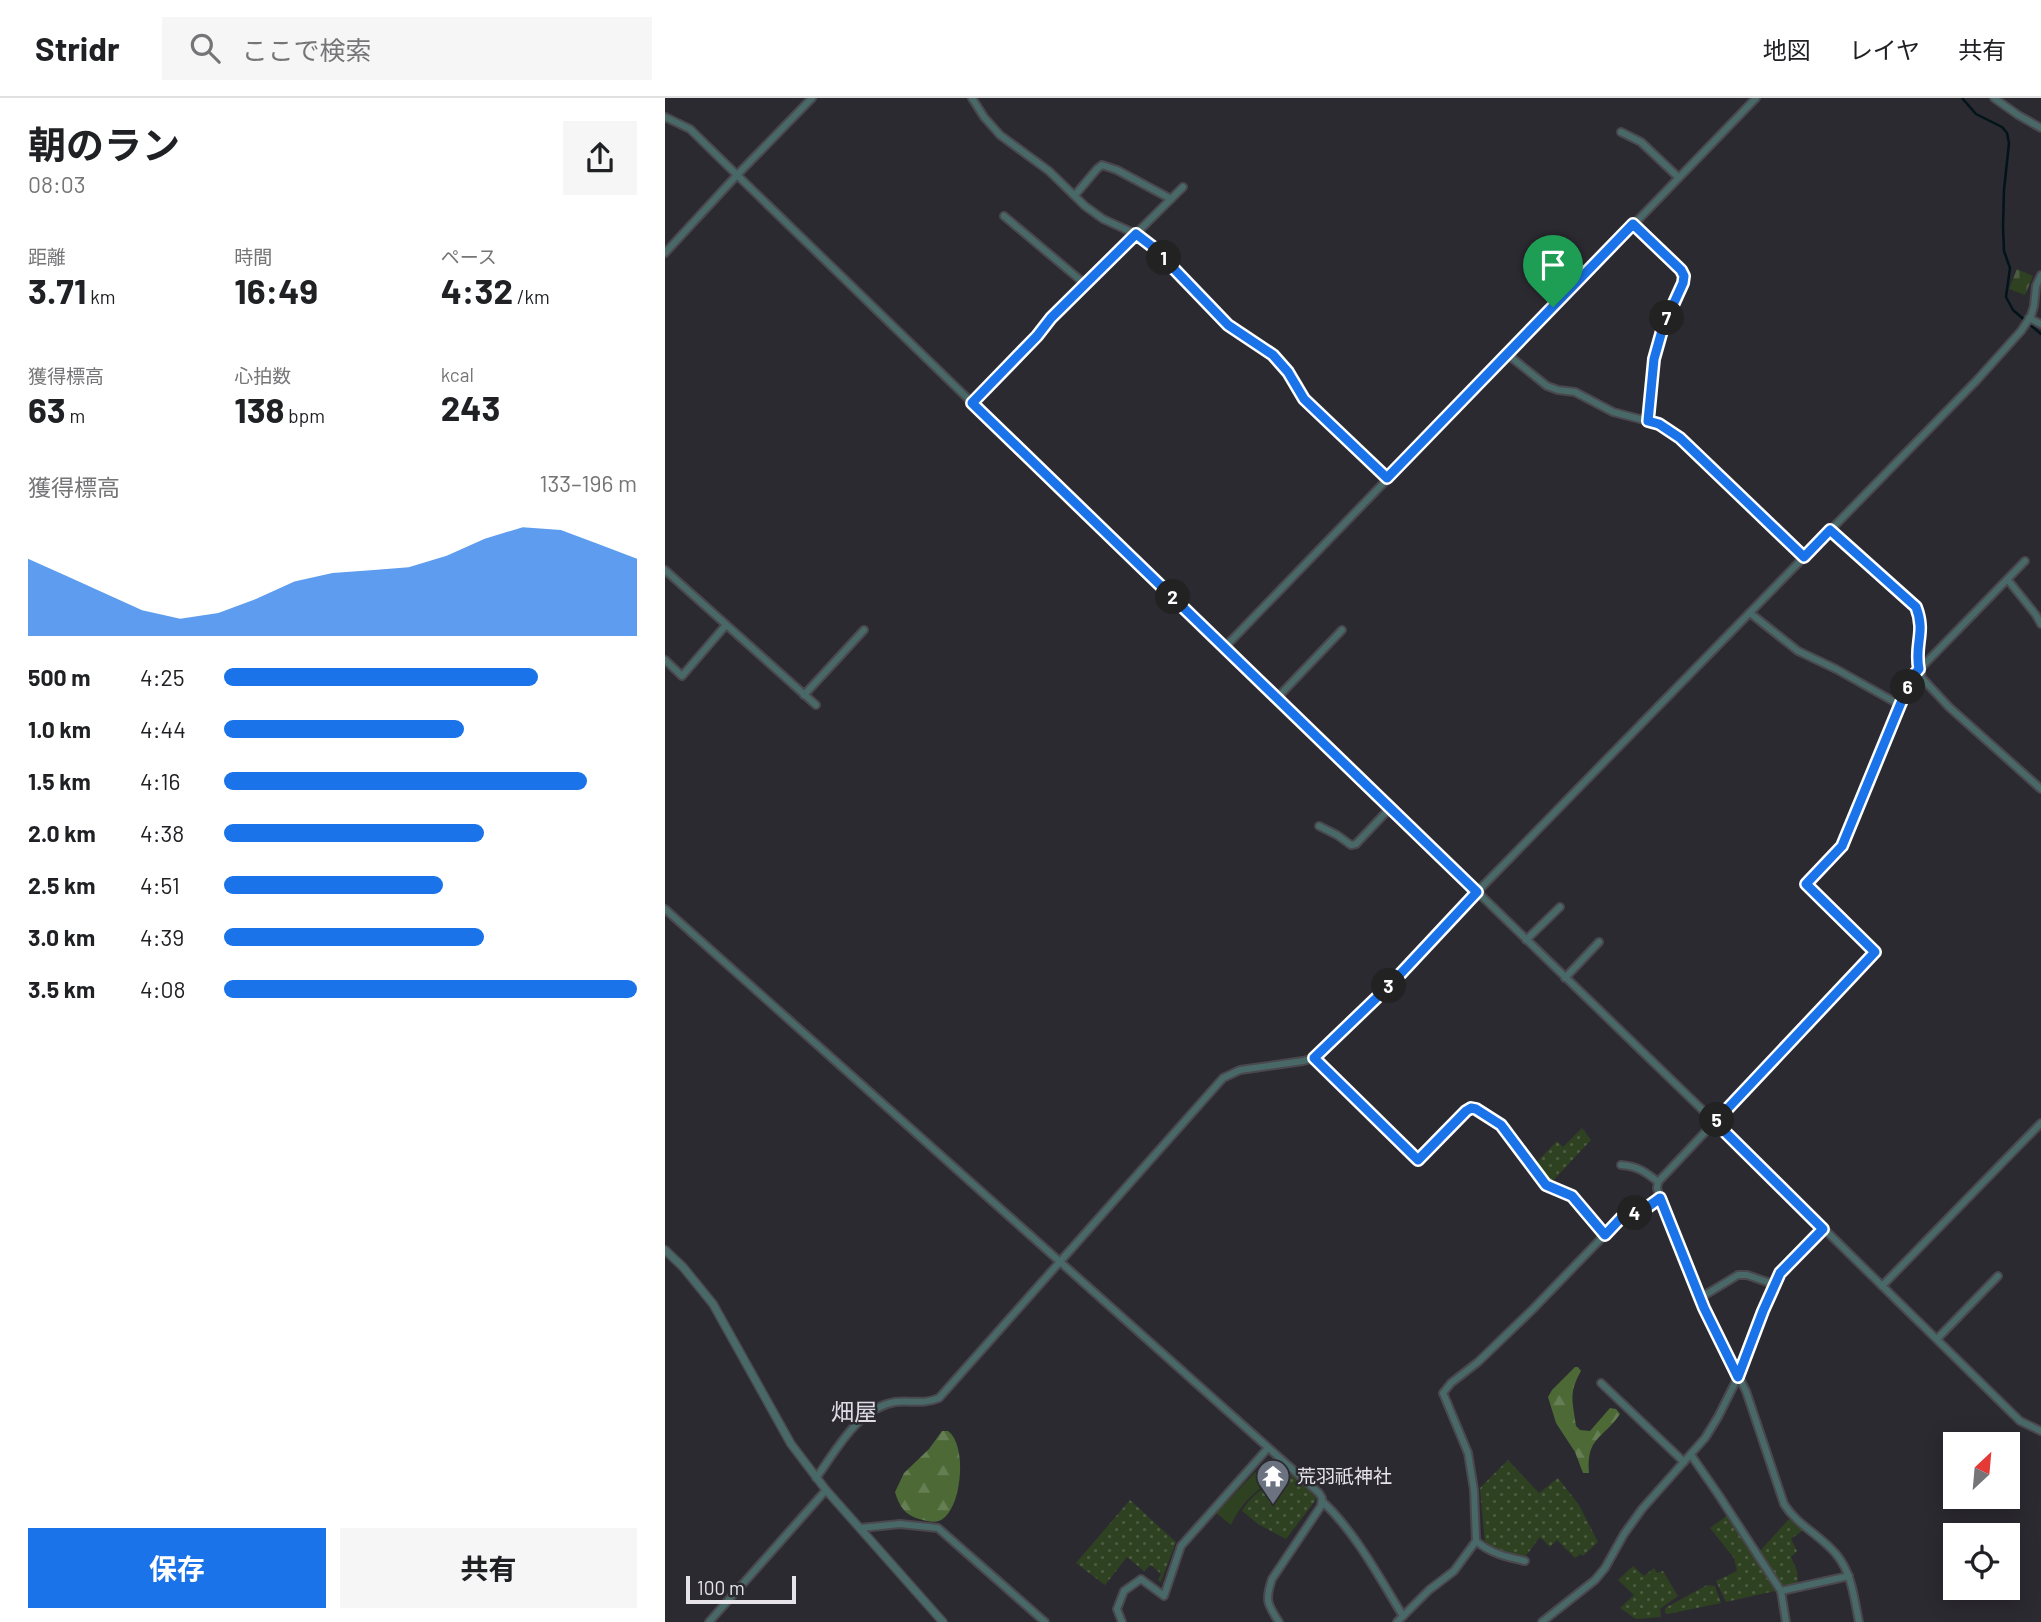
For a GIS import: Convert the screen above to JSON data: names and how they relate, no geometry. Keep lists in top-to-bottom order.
{
  "districts": ["畑屋"],
  "places": {
    "temple": ["荒羽祇神社"]
  },
  "scale_bar": "100 m",
  "north": "top right",
  "page": {
    "header": "Stridr",
    "search": "ここで検索",
    "nav": ["地図", "レイヤ", "共有"],
    "heading": ["朝のラン", "08:03"],
    "stats": [
      ["距離", "3.71 km"],
      ["時間", "16:49"],
      ["ペース", "4:32 /km"],
      ["獲得標高", "63 m"],
      ["心拍数", "138 bpm"],
      ["kcal", "243"]
    ],
    "pins": [
      "1",
      "7",
      "2",
      "6",
      "3",
      "5",
      "4"
    ],
    "chart": ["獲得標高", "133–196 m"],
    "list": [
      {
        "name": "500 m",
        "note": "4:25"
      },
      {
        "name": "1.0 km",
        "note": "4:44"
      },
      {
        "name": "1.5 km",
        "note": "4:16"
      },
      {
        "name": "2.0 km",
        "note": "4:38"
      },
      {
        "name": "2.5 km",
        "note": "4:51"
      },
      {
        "name": "3.0 km",
        "note": "4:39"
      },
      {
        "name": "3.5 km",
        "note": "4:08"
      }
    ],
    "buttons": ["保存", "共有"],
    "scale": "100 m"
  }
}
